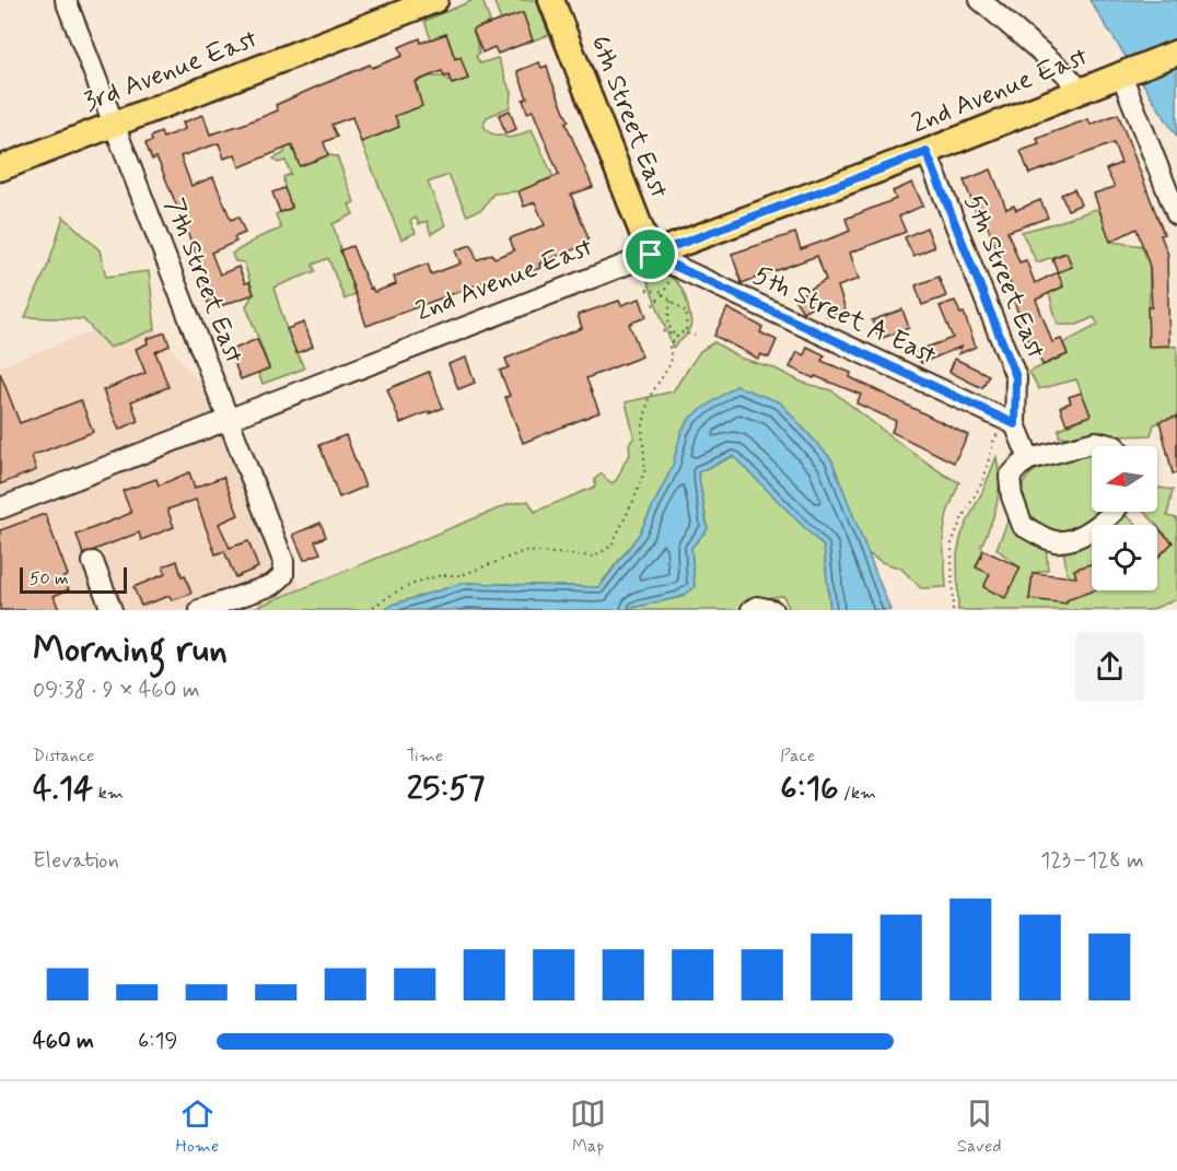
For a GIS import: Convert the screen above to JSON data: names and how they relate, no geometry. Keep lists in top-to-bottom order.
{
  "streets": {
    "main road": ["3rd Avenue East", "2nd Avenue East", "6th Street East"],
    "street": ["5th Street East", "7th Street East", "5th Street A East"]
  },
  "crossings": [
    ["3rd Avenue East", "7th Street East"],
    ["2nd Avenue East", "6th Street East"],
    ["2nd Avenue East", "5th Street East"],
    ["2nd Avenue East", "7th Street East"],
    ["2nd Avenue East", "5th Street A East"],
    ["6th Street East", "5th Street A East"],
    ["5th Street East", "5th Street A East"]
  ],
  "scale_bar": "50 m",
  "north": "left",
  "page": {
    "scale": "50 m",
    "heading": ["Morning run", "09:38 · 9 × 460 m"],
    "stats": [
      ["Distance", "4.14 km"],
      ["Time", "25:57"],
      ["Pace", "6:16 /km"]
    ],
    "chart": ["Elevation", "123–128 m"],
    "list": [
      {
        "name": "460 m",
        "note": "6:19"
      }
    ],
    "tabs": ["Home", "Map", "Saved"]
  }
}
